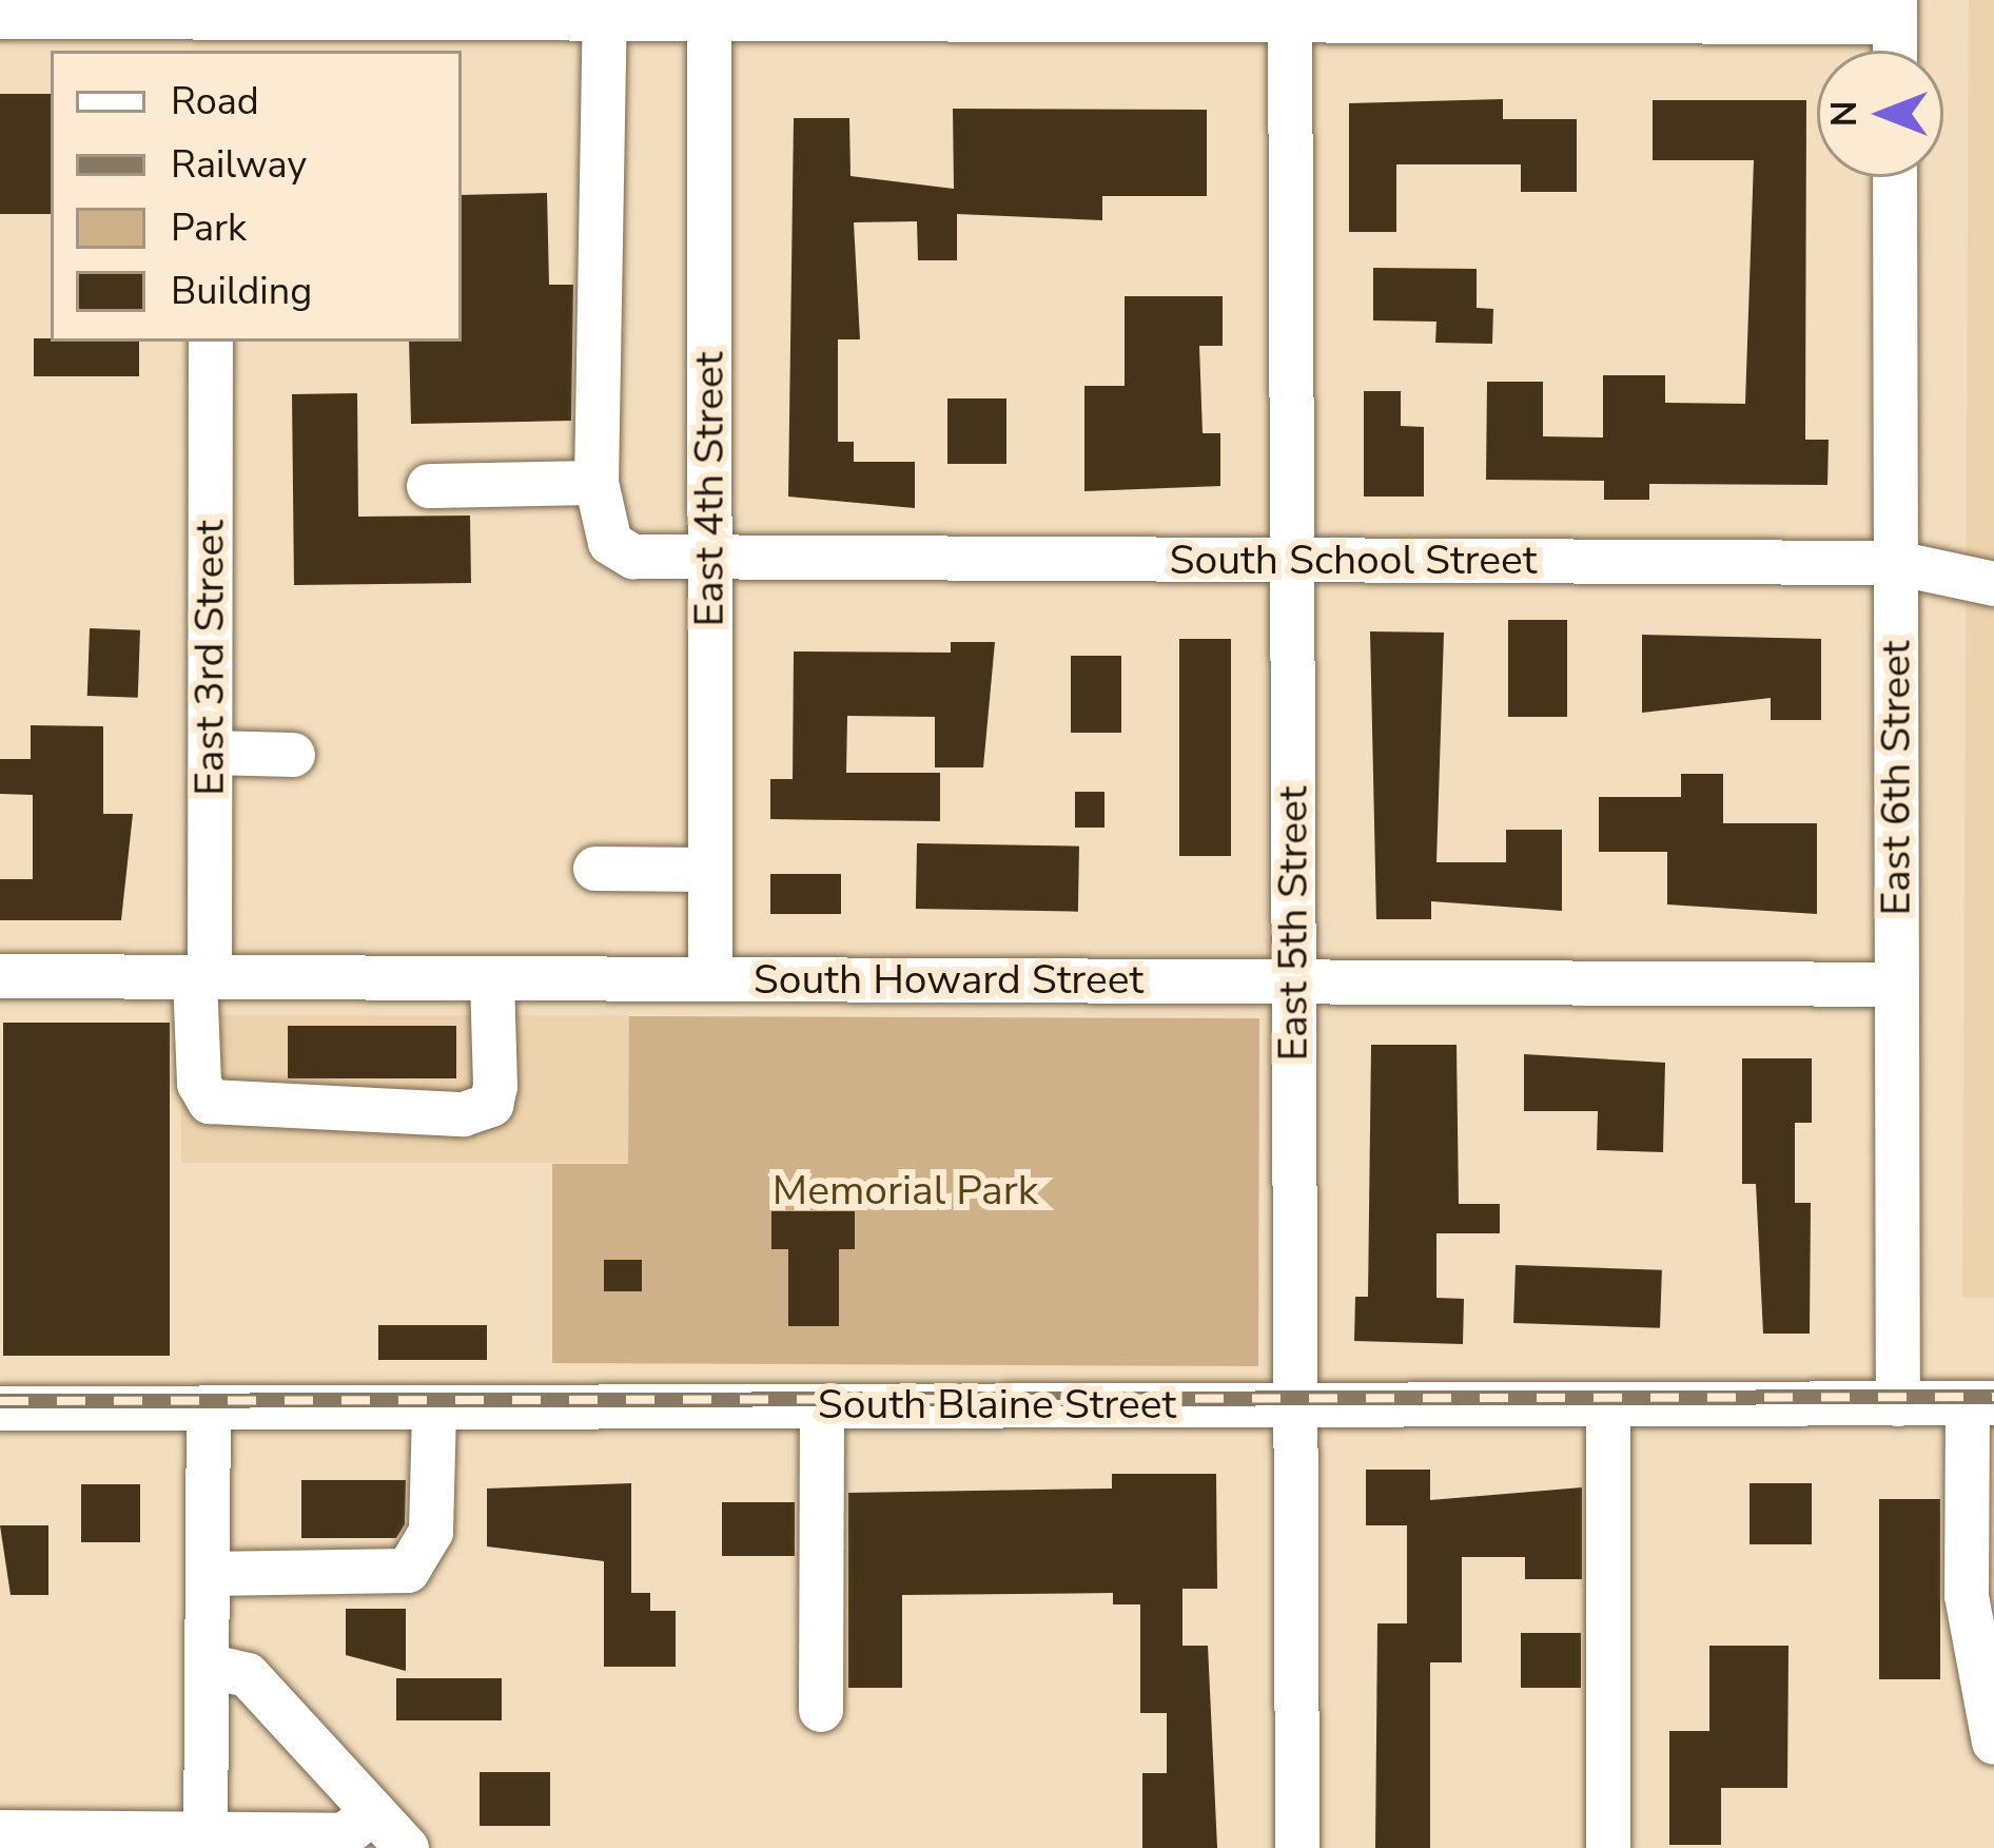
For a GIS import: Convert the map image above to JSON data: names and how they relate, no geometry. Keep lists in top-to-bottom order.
{
  "streets": {
    "street": [
      "East 4th Street",
      "South School Street",
      "East 3rd Street",
      "East 6th Street",
      "East 5th Street",
      "South Howard Street",
      "South Blaine Street"
    ]
  },
  "crossings": [
    ["East 4th Street", "South School Street"],
    ["East 4th Street", "South Howard Street"],
    ["South School Street", "East 6th Street"],
    ["South School Street", "East 5th Street"],
    ["East 3rd Street", "South Howard Street"],
    ["East 6th Street", "South Howard Street"],
    ["East 6th Street", "South Blaine Street"],
    ["East 5th Street", "South Howard Street"],
    ["East 5th Street", "South Blaine Street"]
  ],
  "parks": ["Memorial Park"],
  "legend": [
    "Road",
    "Railway",
    "Park",
    "Building"
  ],
  "north": "left"
}
